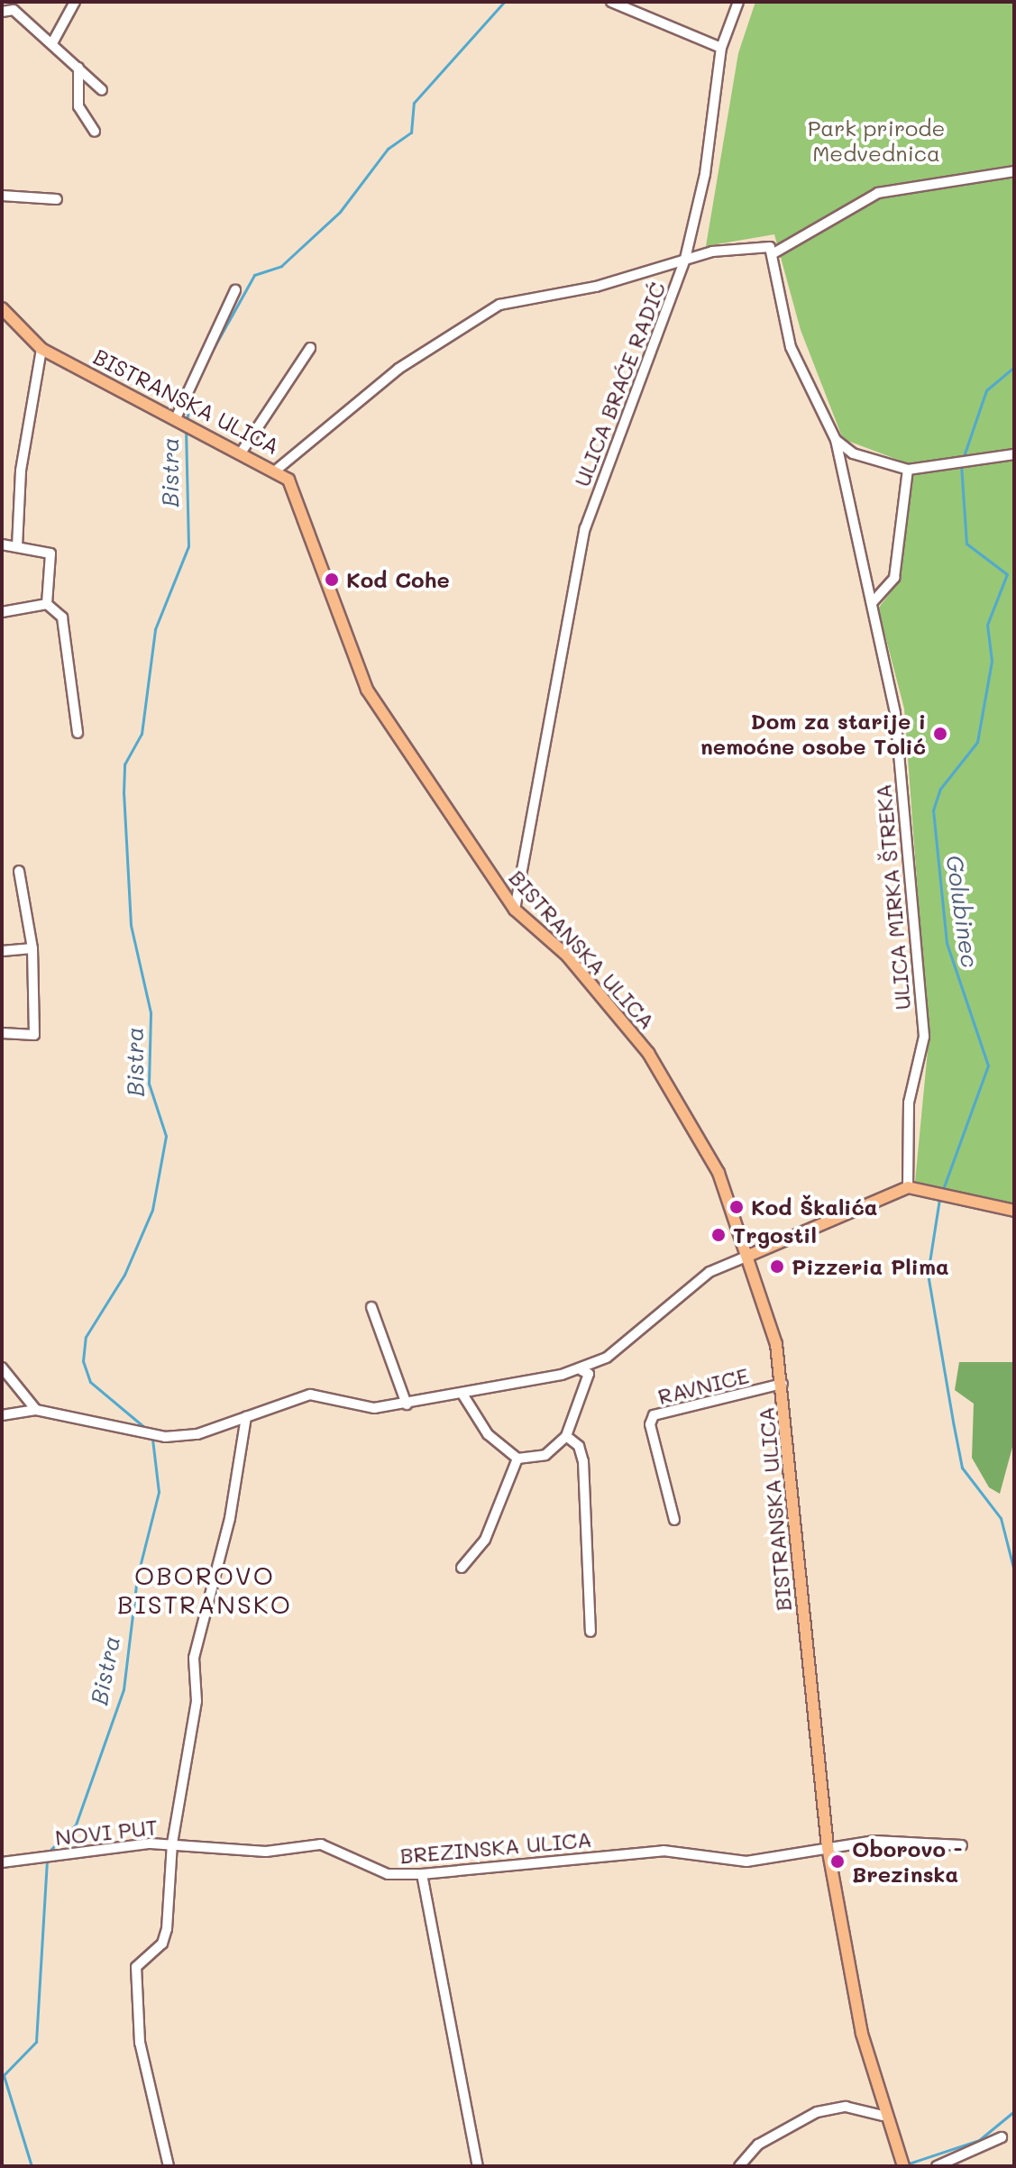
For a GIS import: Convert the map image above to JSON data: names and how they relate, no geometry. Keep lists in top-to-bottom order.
{
  "streets": {
    "main road": ["BISTRANSKA ULICA"],
    "street": [
      "ULICA BRAĆE RADIĆ",
      "ULICA MIRKA ŠTREKA",
      "RAVNICE",
      "NOVI PUT",
      "BREZINSKA ULICA"
    ]
  },
  "crossings": [
    ["ULICA BRAĆE RADIĆ", "BISTRANSKA ULICA"],
    ["BISTRANSKA ULICA", "RAVNICE"],
    ["BISTRANSKA ULICA", "BREZINSKA ULICA"],
    ["NOVI PUT", "BREZINSKA ULICA"]
  ],
  "districts": ["OBOROVO BISTRANSKO"],
  "water": ["Bistra", "Golubinec"],
  "parks": ["Park prirode Medvednica"],
  "places": [
    "Kod Cohe",
    "Dom za starije i nemoćne osobe Tolić",
    "Kod Škalića",
    "Trgostil",
    "Pizzeria Plima",
    "Oborovo - Brezinska"
  ]
}
